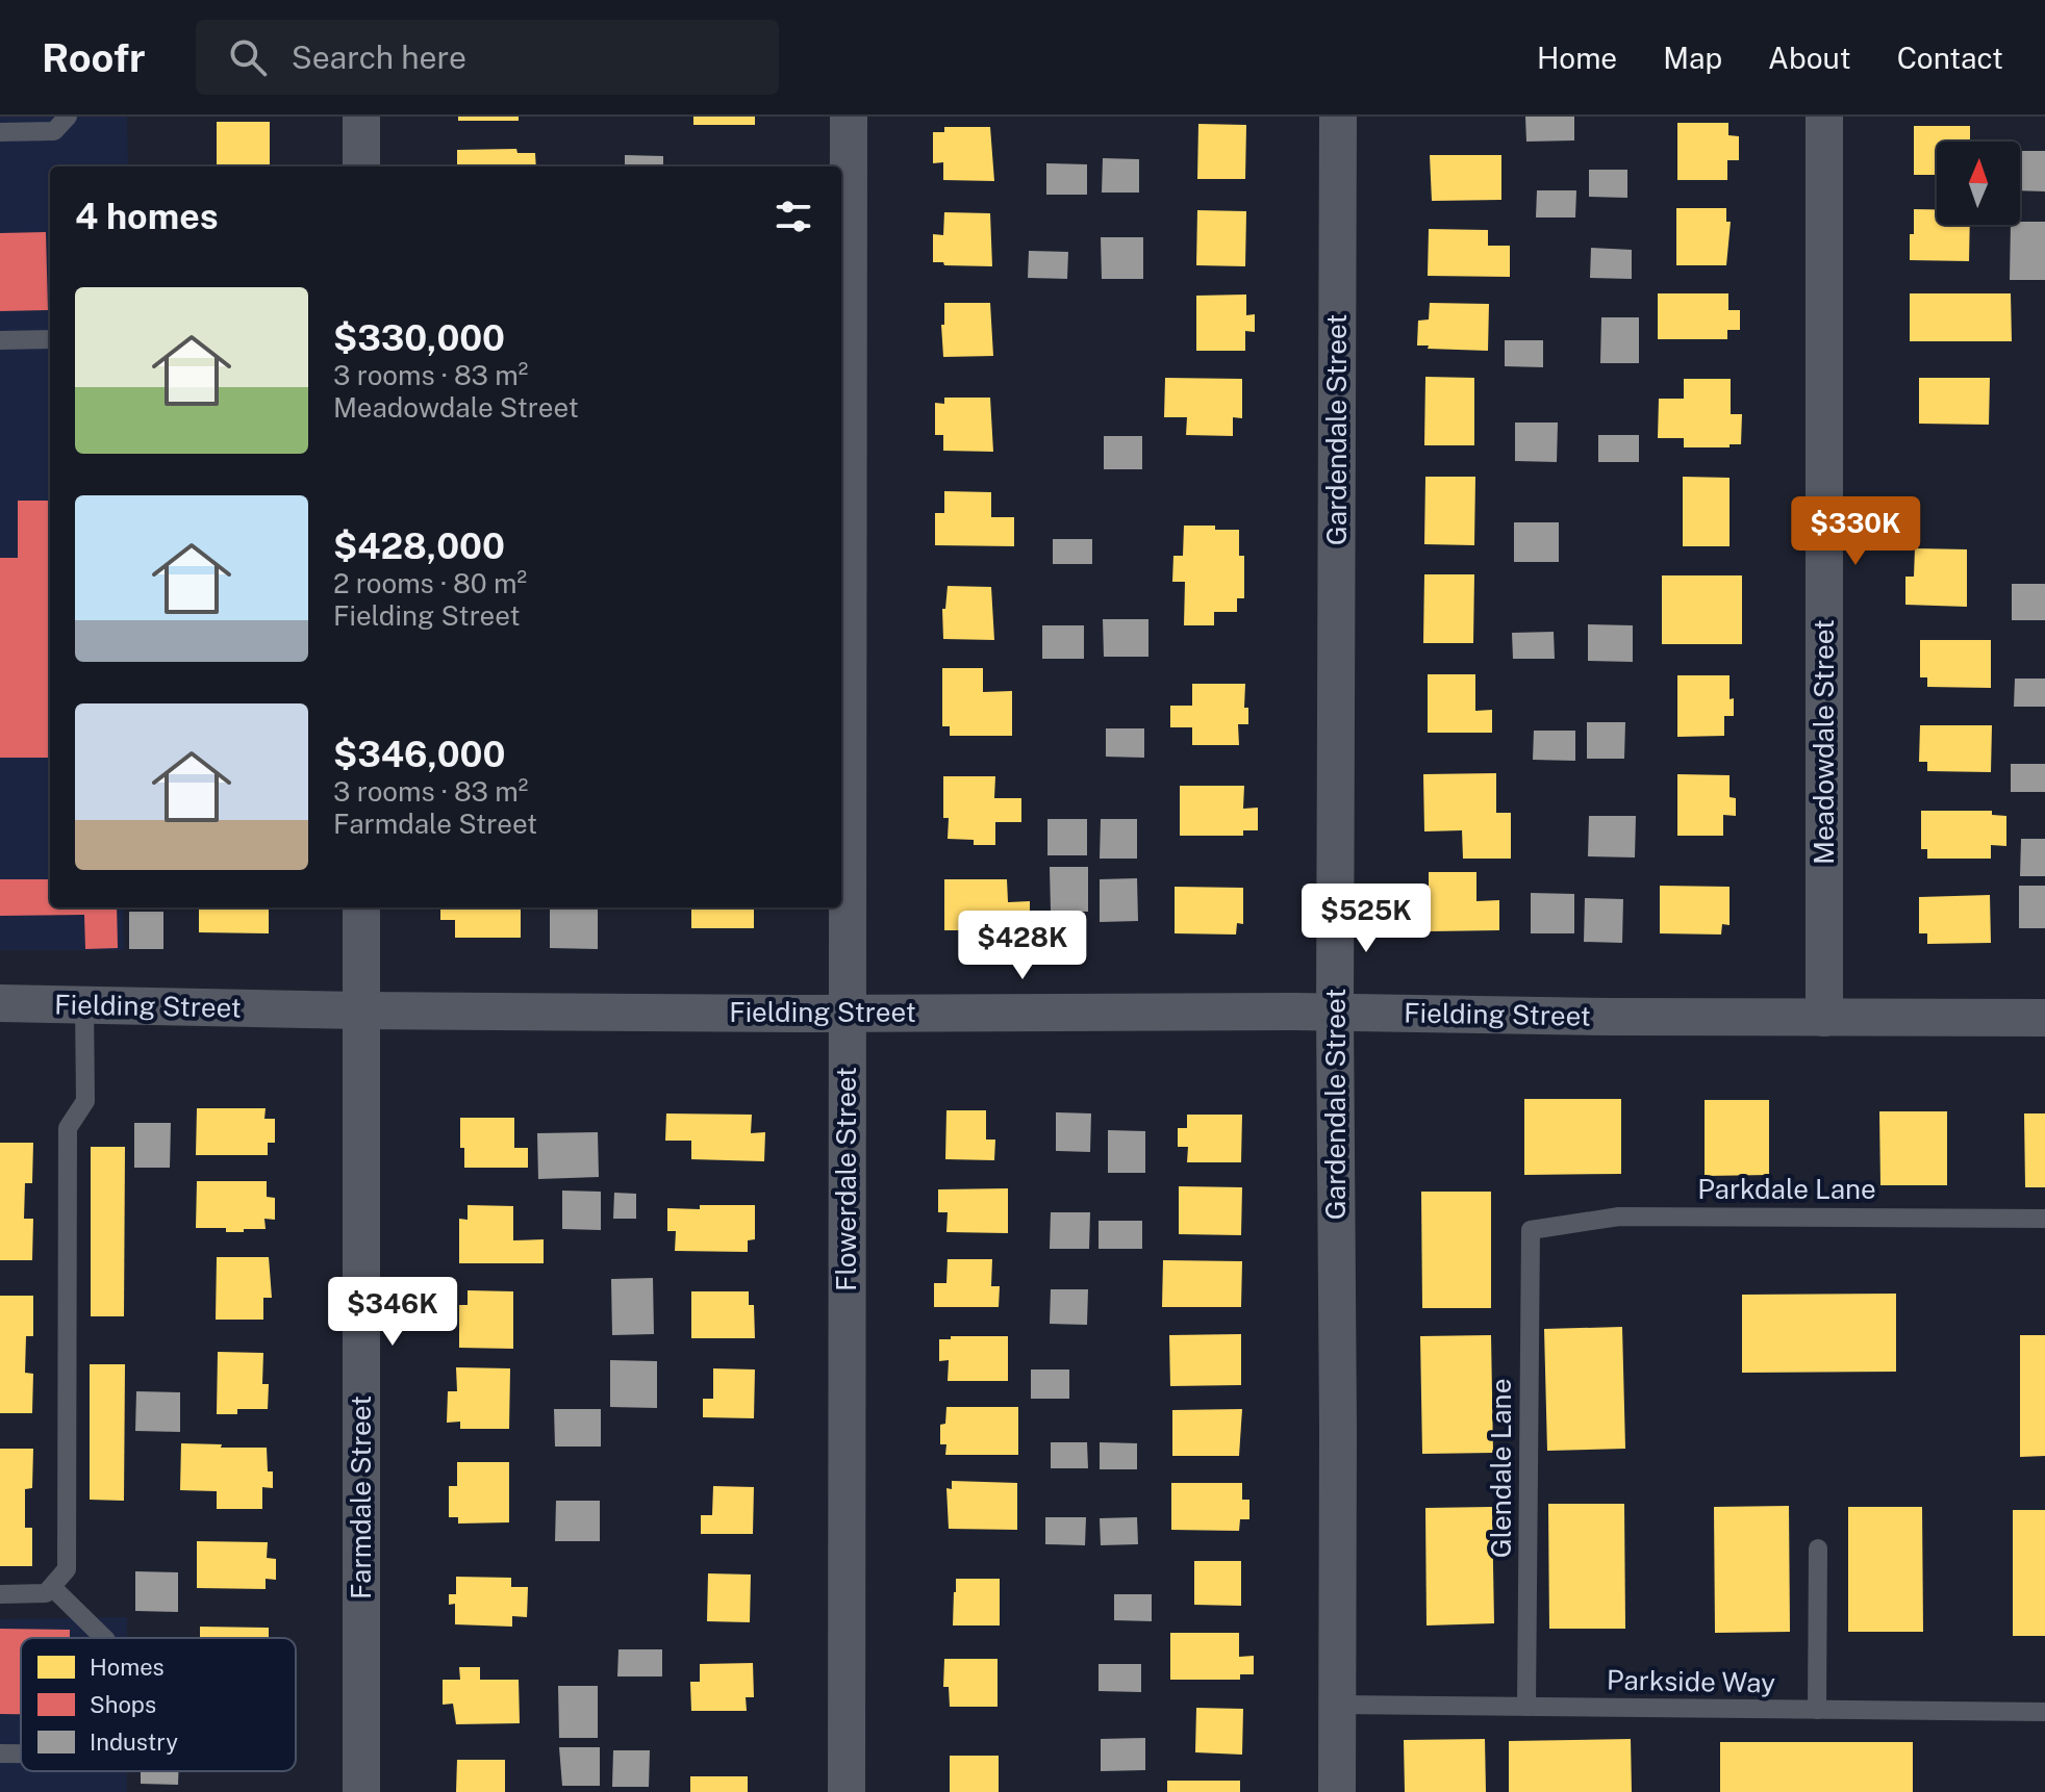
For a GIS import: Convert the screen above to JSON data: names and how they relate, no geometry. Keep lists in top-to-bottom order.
{
  "streets": {
    "street": [
      "Gardendale Street",
      "Meadowdale Street",
      "Fielding Street",
      "Flowerdale Street",
      "Farmdale Street"
    ],
    "lane": ["Parkdale Lane", "Glendale Lane", "Parkside Way"]
  },
  "crossings": [
    ["Gardendale Street", "Fielding Street"],
    ["Gardendale Street", "Parkside Way"],
    ["Meadowdale Street", "Fielding Street"],
    ["Fielding Street", "Flowerdale Street"],
    ["Fielding Street", "Farmdale Street"],
    ["Parkdale Lane", "Glendale Lane"],
    ["Glendale Lane", "Parkside Way"]
  ],
  "legend": ["Homes", "Shops", "Industry"],
  "north": "top",
  "page": {
    "header": "Roofr",
    "search": "Search here",
    "nav": [
      "Home",
      "Map",
      "About",
      "Contact"
    ],
    "heading": "4 homes",
    "list": [
      {
        "name": "$330,000",
        "note": "3 rooms · 83 m² · Meadowdale Street"
      },
      {
        "name": "$428,000",
        "note": "2 rooms · 80 m² · Fielding Street"
      },
      {
        "name": "$346,000",
        "note": "3 rooms · 83 m² · Farmdale Street"
      }
    ],
    "price": [
      "$330K",
      "$525K",
      "$428K",
      "$346K"
    ]
  }
}
